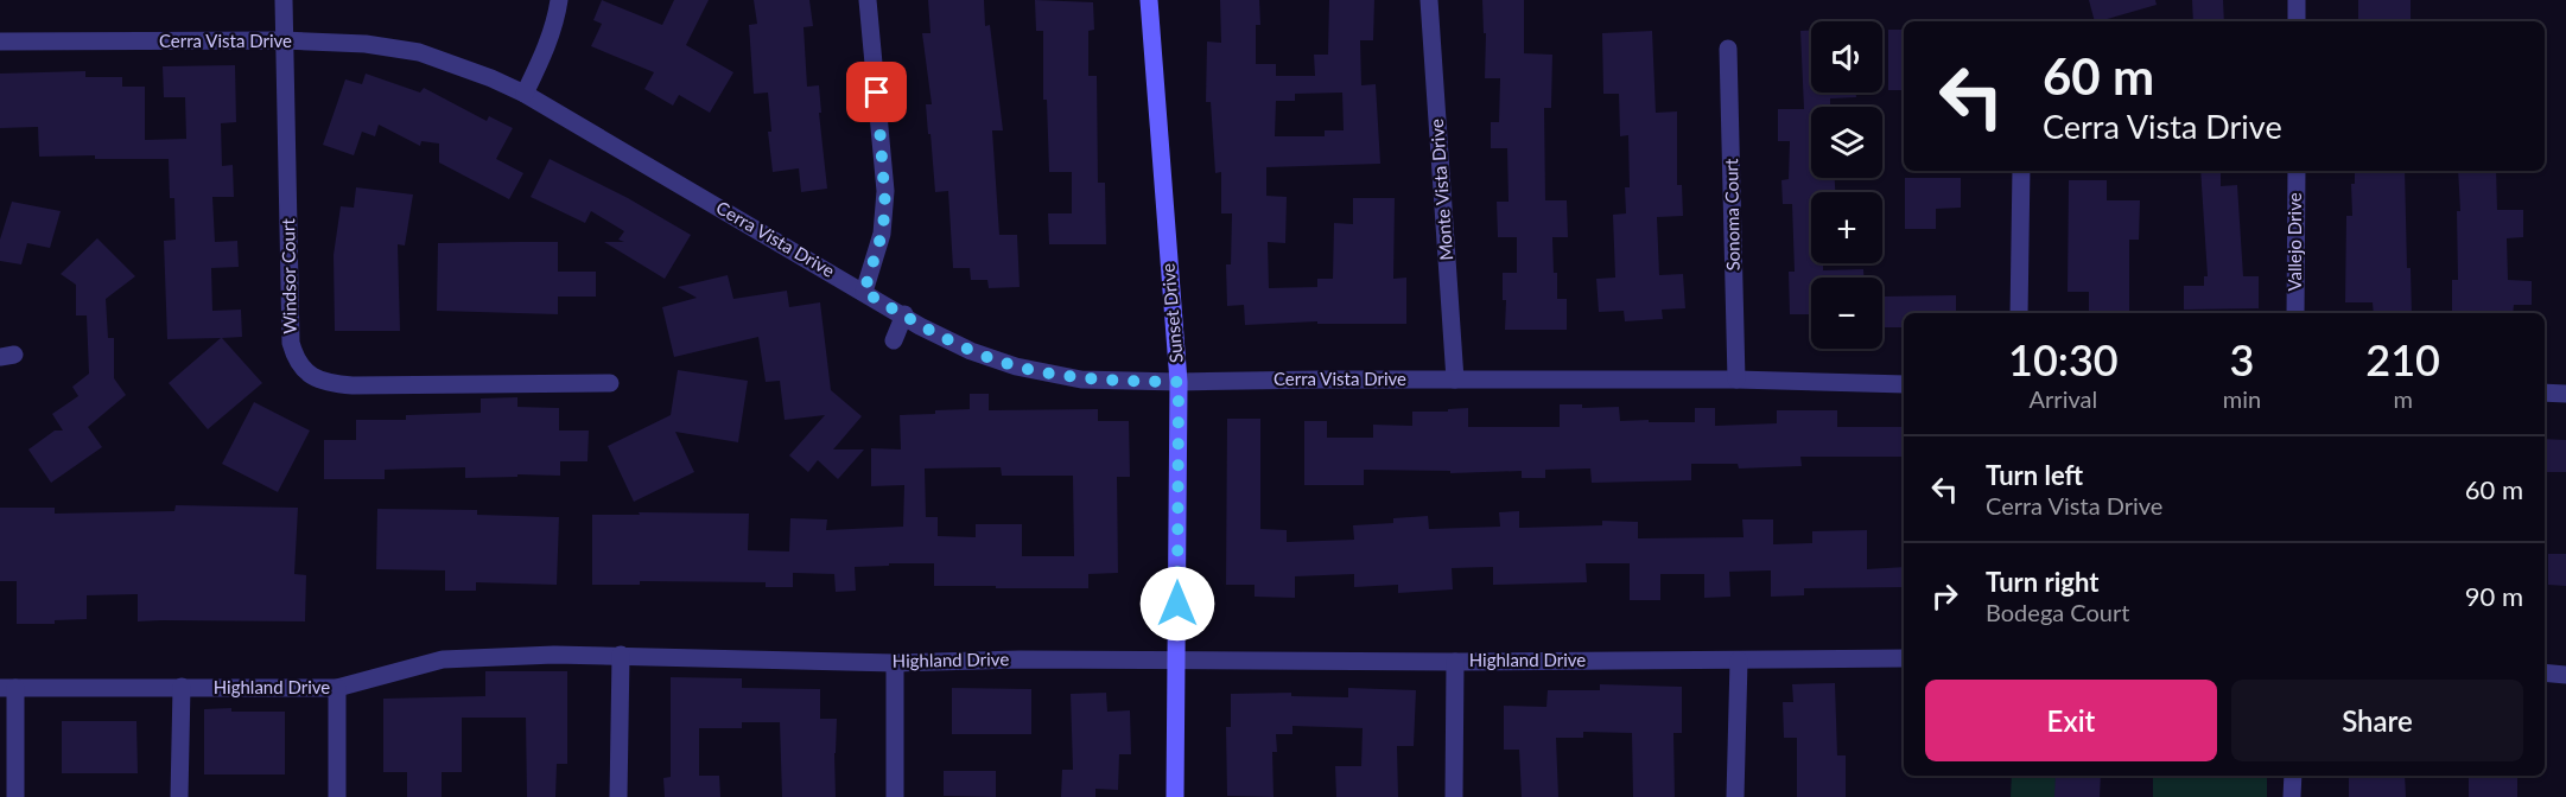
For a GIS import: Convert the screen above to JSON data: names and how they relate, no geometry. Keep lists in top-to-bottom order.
{
  "streets": {
    "street": [
      "Cerra Vista Drive",
      "Monte Vista Drive",
      "Sonoma Court",
      "Vallejo Drive",
      "Windsor Court",
      "Sunset Drive",
      "Highland Drive"
    ]
  },
  "crossings": [
    ["Cerra Vista Drive", "Monte Vista Drive"],
    ["Cerra Vista Drive", "Sonoma Court"],
    ["Cerra Vista Drive", "Windsor Court"],
    ["Cerra Vista Drive", "Sunset Drive"],
    ["Sunset Drive", "Highland Drive"]
  ],
  "page": {
    "map_buttons": ["+", "−"],
    "turn": ["60 m", "Cerra Vista Drive"],
    "eta": [
      "10:30",
      "Arrival",
      "3",
      "min",
      "210",
      "m"
    ],
    "list": [
      {
        "name": "Turn left",
        "note": "Cerra Vista Drive",
        "value": "60 m"
      },
      {
        "name": "Turn right",
        "note": "Bodega Court",
        "value": "90 m"
      }
    ],
    "buttons": ["Exit", "Share"]
  }
}
